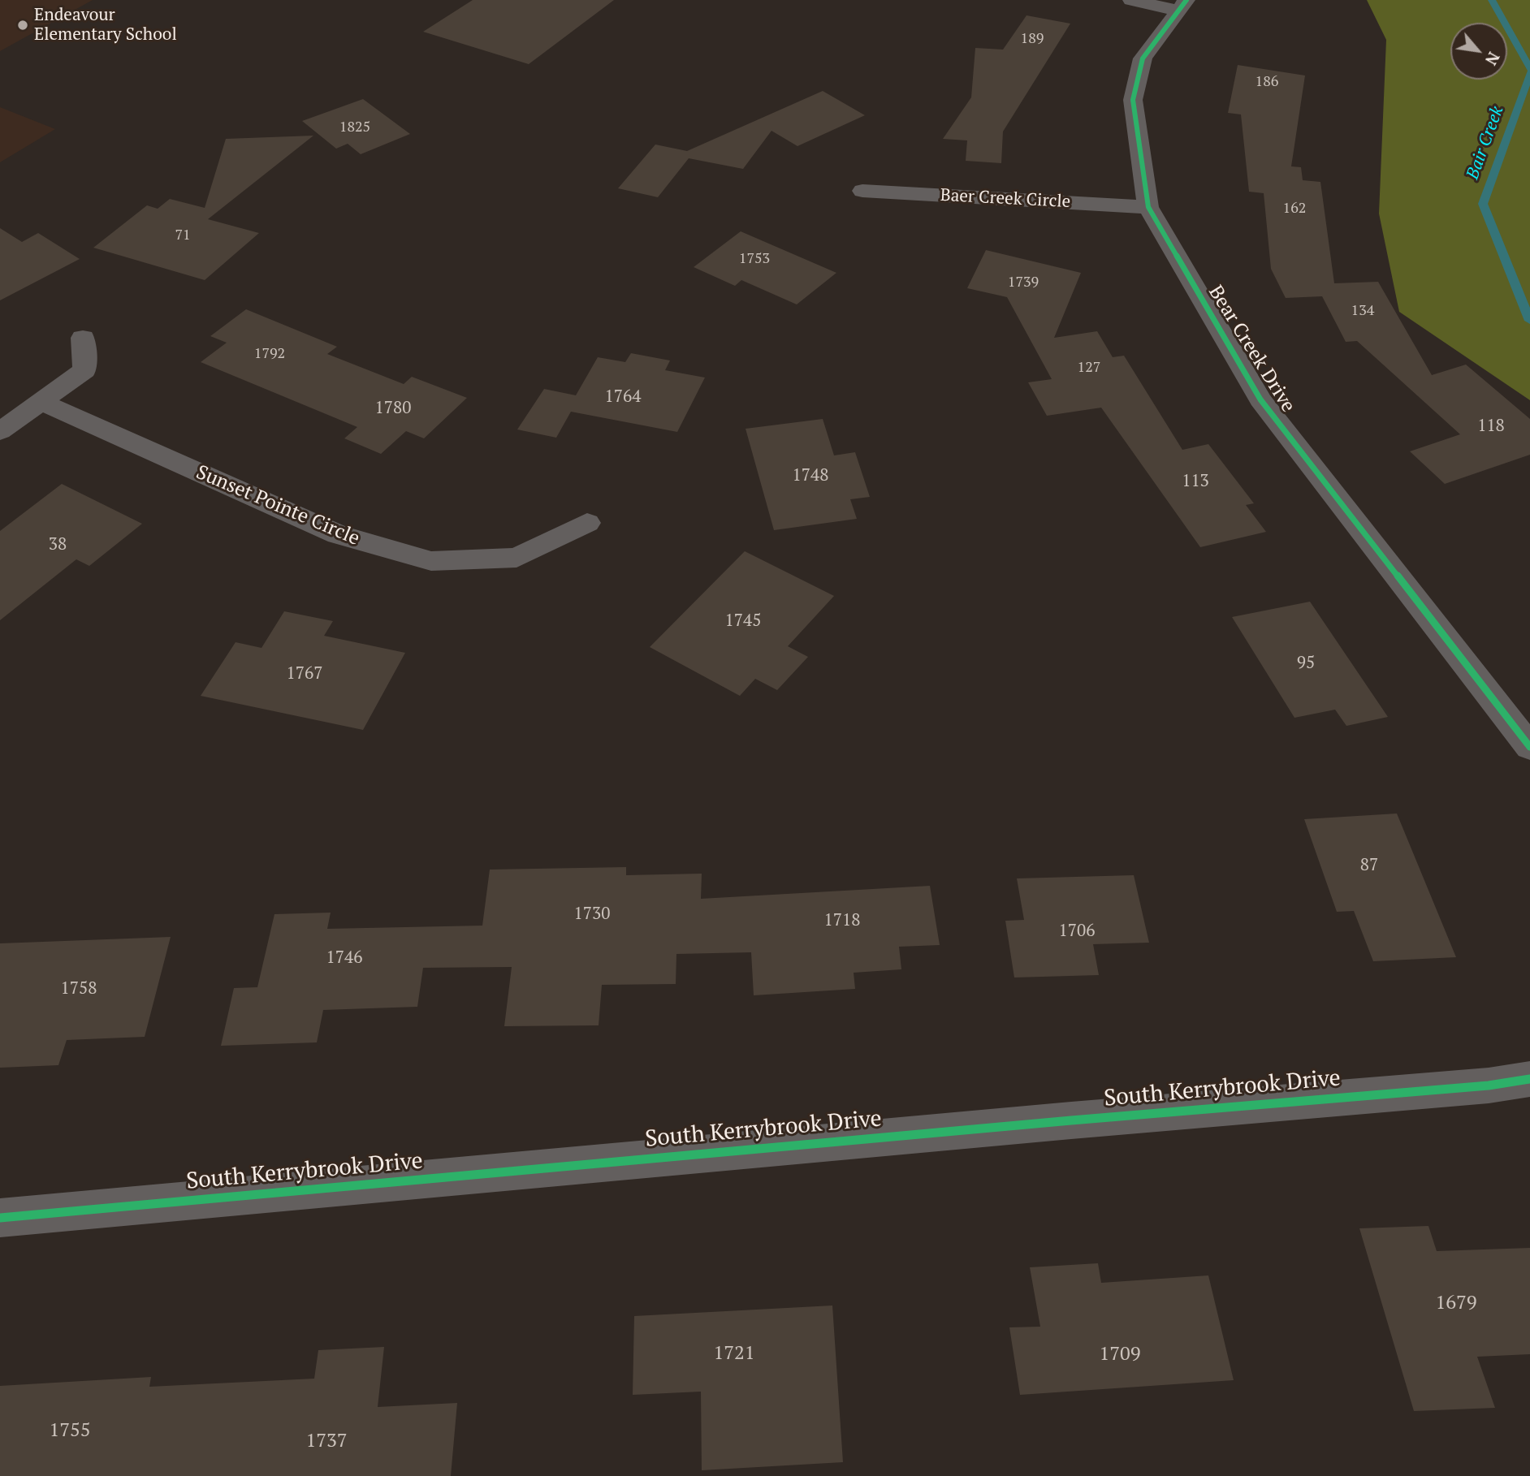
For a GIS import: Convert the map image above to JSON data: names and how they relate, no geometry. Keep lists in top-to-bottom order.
{
  "streets": {
    "street": [
      "Baer Creek Circle",
      "Bear Creek Drive",
      "Sunset Pointe Circle",
      "South Kerrybrook Drive"
    ]
  },
  "crossings": [
    ["Baer Creek Circle", "Bear Creek Drive"]
  ],
  "water": ["Bair Creek"],
  "places": ["Endeavour Elementary School"],
  "house_numbers": [
    "189",
    "186",
    "1825",
    "162",
    "71",
    "1753",
    "1739",
    "134",
    "1792",
    "127",
    "1764",
    "1780",
    "118",
    "1748",
    "113",
    "38",
    "1745",
    "95",
    "1767",
    "87",
    "1730",
    "1718",
    "1706",
    "1746",
    "1758",
    "1679",
    "1721",
    "1709",
    "1755",
    "1737"
  ],
  "north": "bottom right"
}
